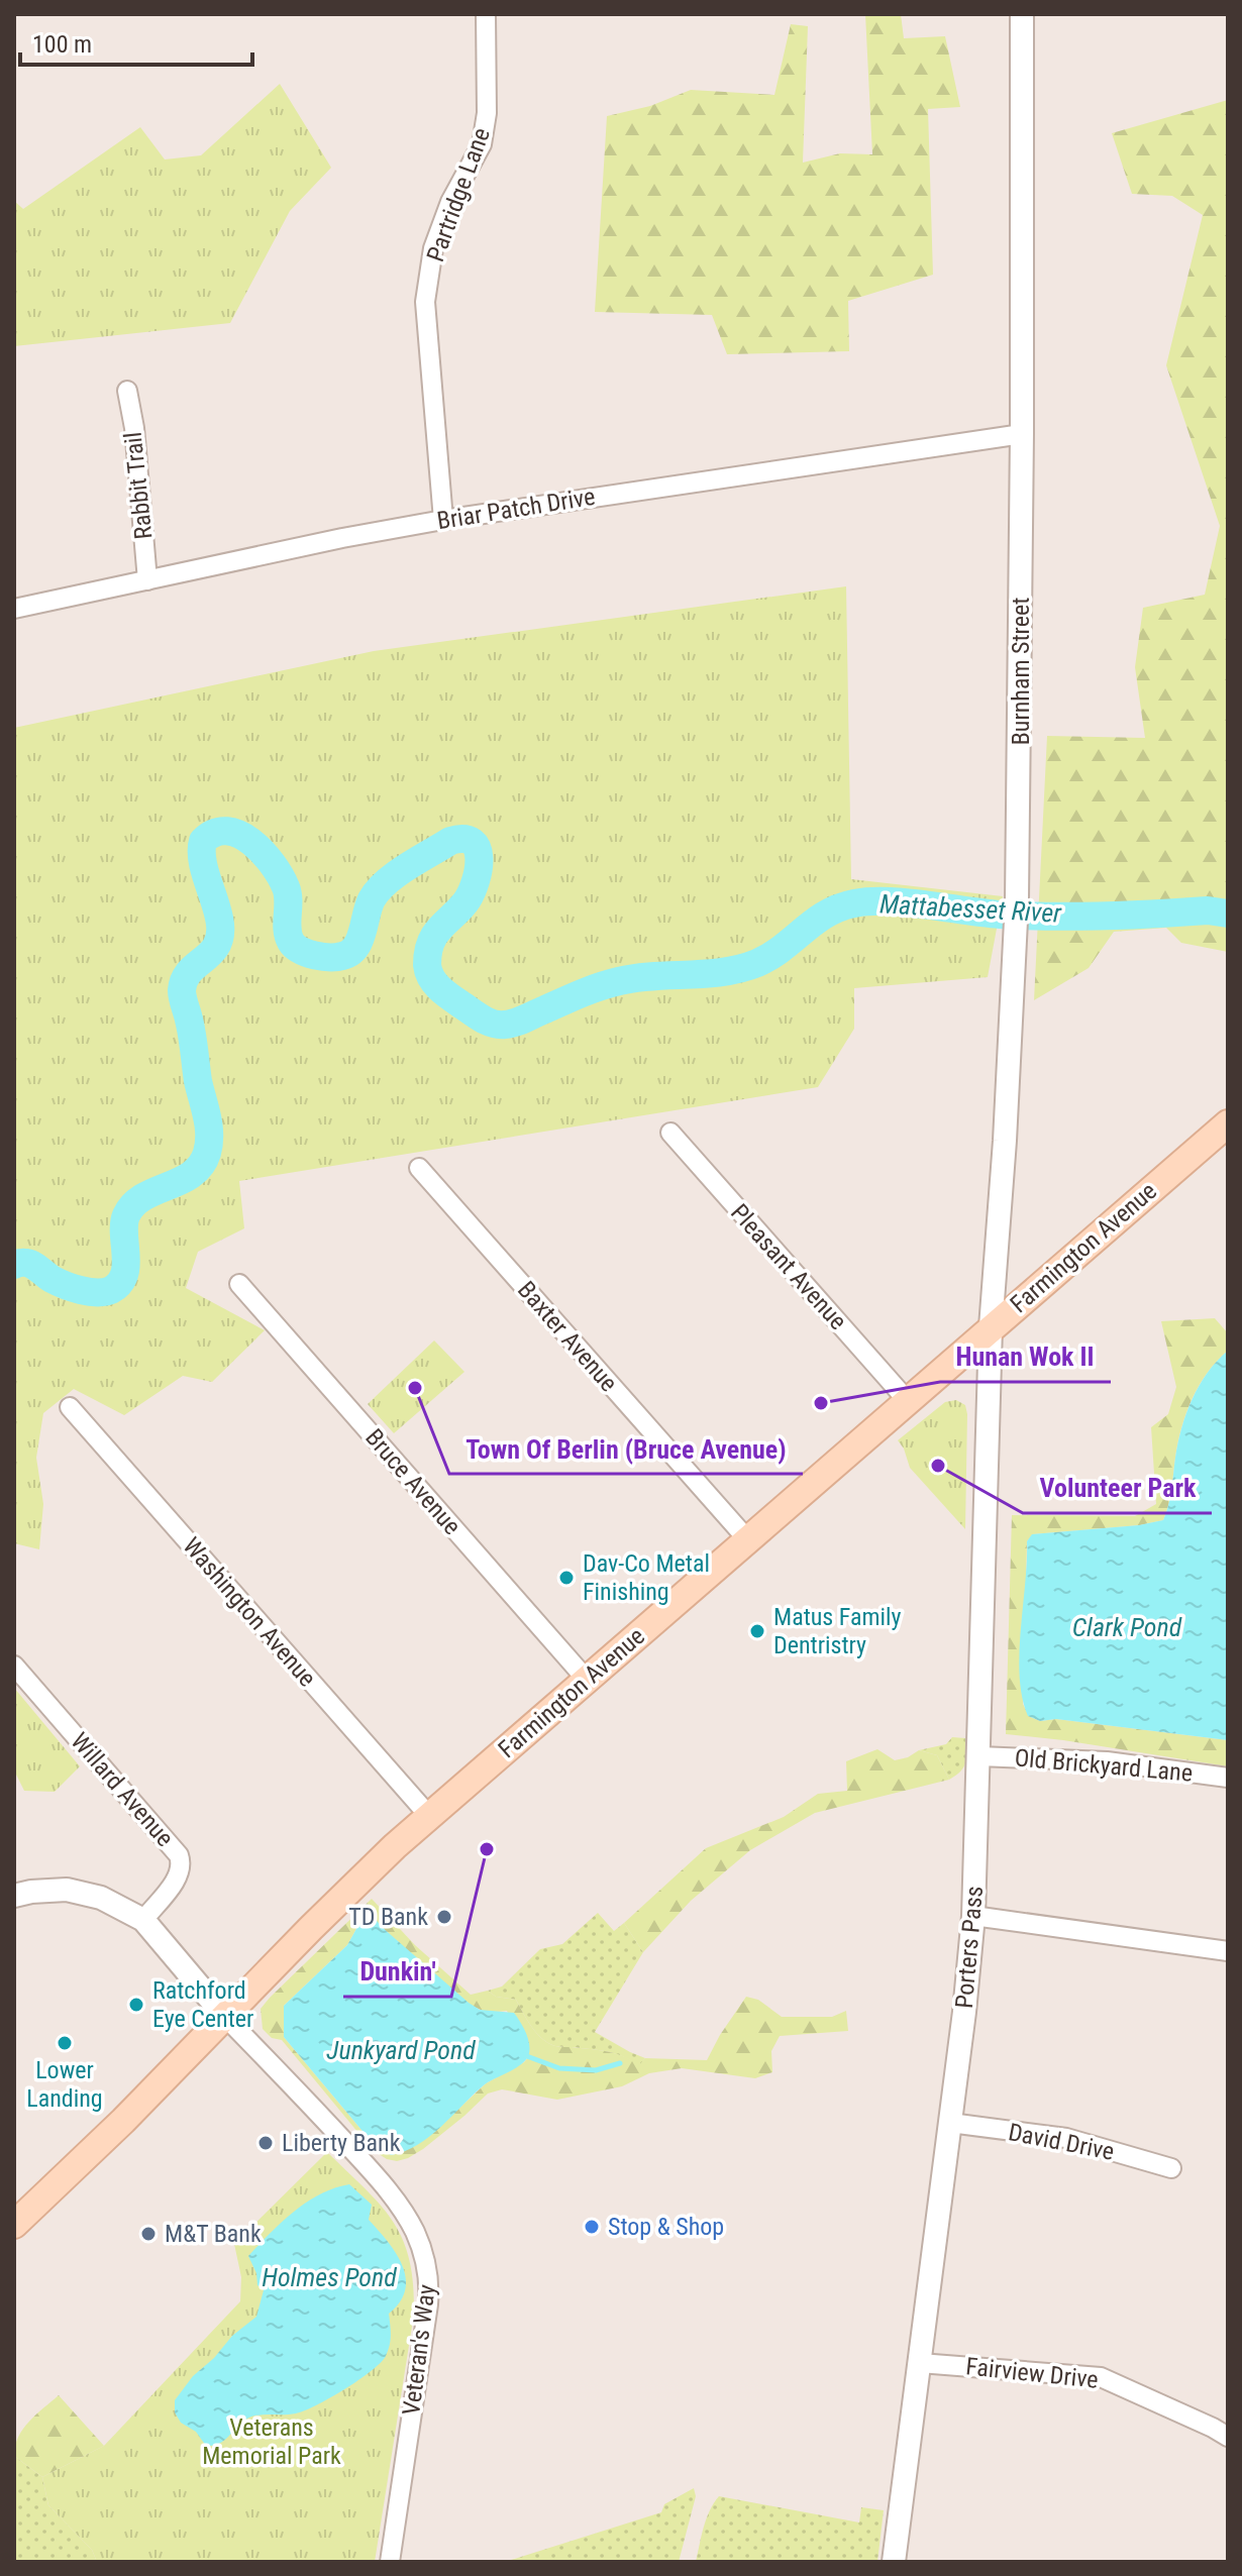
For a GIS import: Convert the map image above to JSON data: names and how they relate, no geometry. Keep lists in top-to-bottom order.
{
  "streets": {
    "main road": ["Farmington Avenue"],
    "street": [
      "Partridge Lane",
      "Rabbit Trail",
      "Briar Patch Drive",
      "Burnham Street",
      "Pleasant Avenue",
      "Baxter Avenue",
      "Bruce Avenue",
      "Washington Avenue",
      "Old Brickyard Lane",
      "Willard Avenue",
      "Porters Pass",
      "David Drive",
      "Veteran's Way",
      "Fairview Drive"
    ]
  },
  "crossings": [
    ["Partridge Lane", "Briar Patch Drive"],
    ["Rabbit Trail", "Briar Patch Drive"],
    ["Briar Patch Drive", "Burnham Street"],
    ["Burnham Street", "Farmington Avenue"],
    ["Burnham Street", "Porters Pass"],
    ["Farmington Avenue", "Pleasant Avenue"],
    ["Farmington Avenue", "Baxter Avenue"],
    ["Farmington Avenue", "Bruce Avenue"],
    ["Farmington Avenue", "Washington Avenue"],
    ["Farmington Avenue", "Porters Pass"],
    ["Farmington Avenue", "Veteran's Way"],
    ["Old Brickyard Lane", "Porters Pass"],
    ["Porters Pass", "David Drive"],
    ["Porters Pass", "Fairview Drive"]
  ],
  "water": [
    "Mattabesset River",
    "Clark Pond",
    "Junkyard Pond",
    "Holmes Pond"
  ],
  "parks": ["Veterans Memorial Park"],
  "places": [
    "Town Of Berlin (Bruce Avenue)",
    "Hunan Wok II",
    "Volunteer Park",
    "Dav-Co Metal Finishing",
    "Matus Family Dentristry",
    "Dunkin'",
    "TD Bank",
    "Ratchford Eye Center",
    "Lower Landing",
    "Liberty Bank",
    "Stop & Shop",
    "M&T Bank"
  ],
  "scale_bar": "100 m"
}
